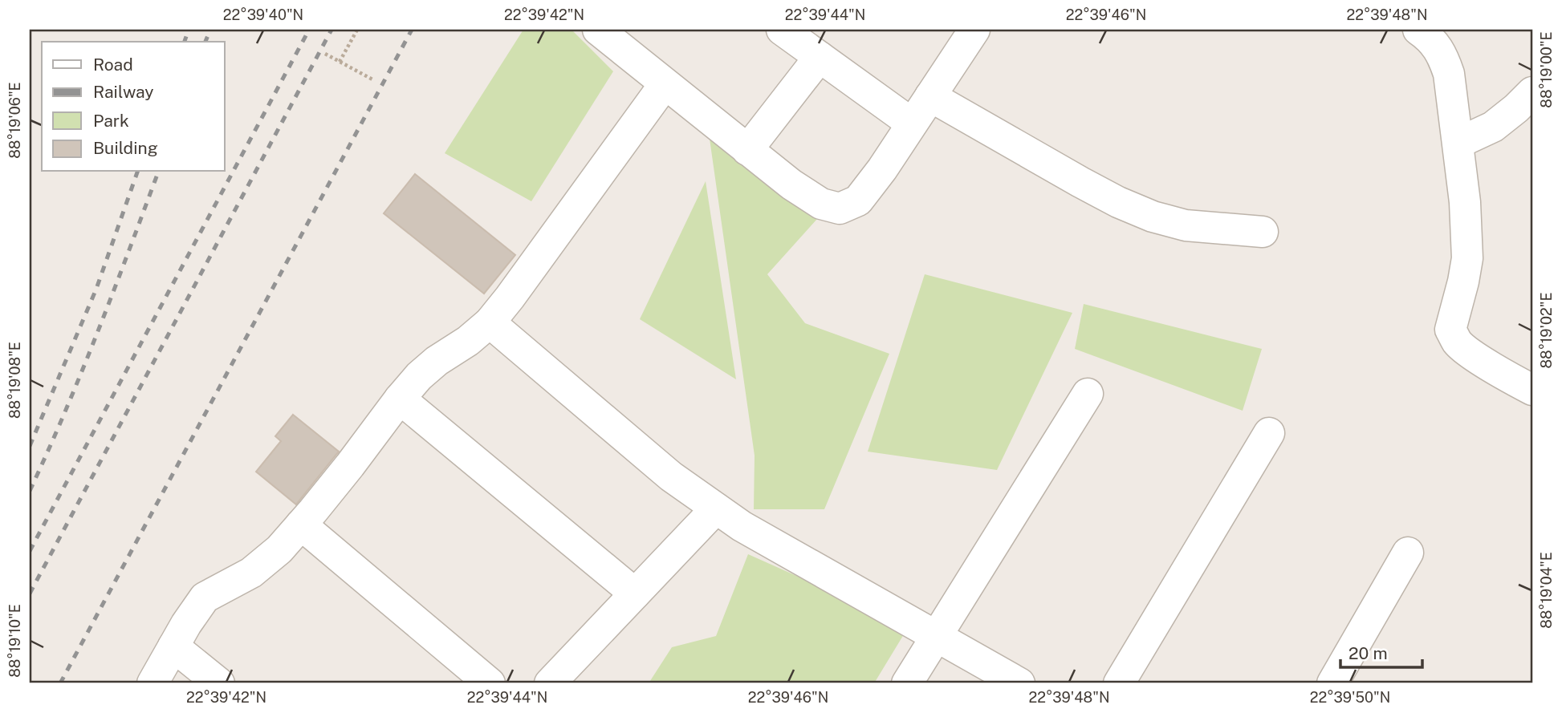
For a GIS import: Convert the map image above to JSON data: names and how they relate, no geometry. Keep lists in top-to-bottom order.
{
  "legend": [
    "Road",
    "Railway",
    "Park",
    "Building"
  ],
  "scale_bar": "20 m",
  "coordinates": [
    "22°39'40\"N",
    "22°39'42\"N",
    "22°39'44\"N",
    "22°39'46\"N",
    "22°39'48\"N",
    "88°19'00\"E",
    "88°19'06\"E",
    "88°19'02\"E",
    "88°19'08\"E",
    "88°19'04\"E",
    "88°19'10\"E",
    "22°39'50\"N"
  ]
}
